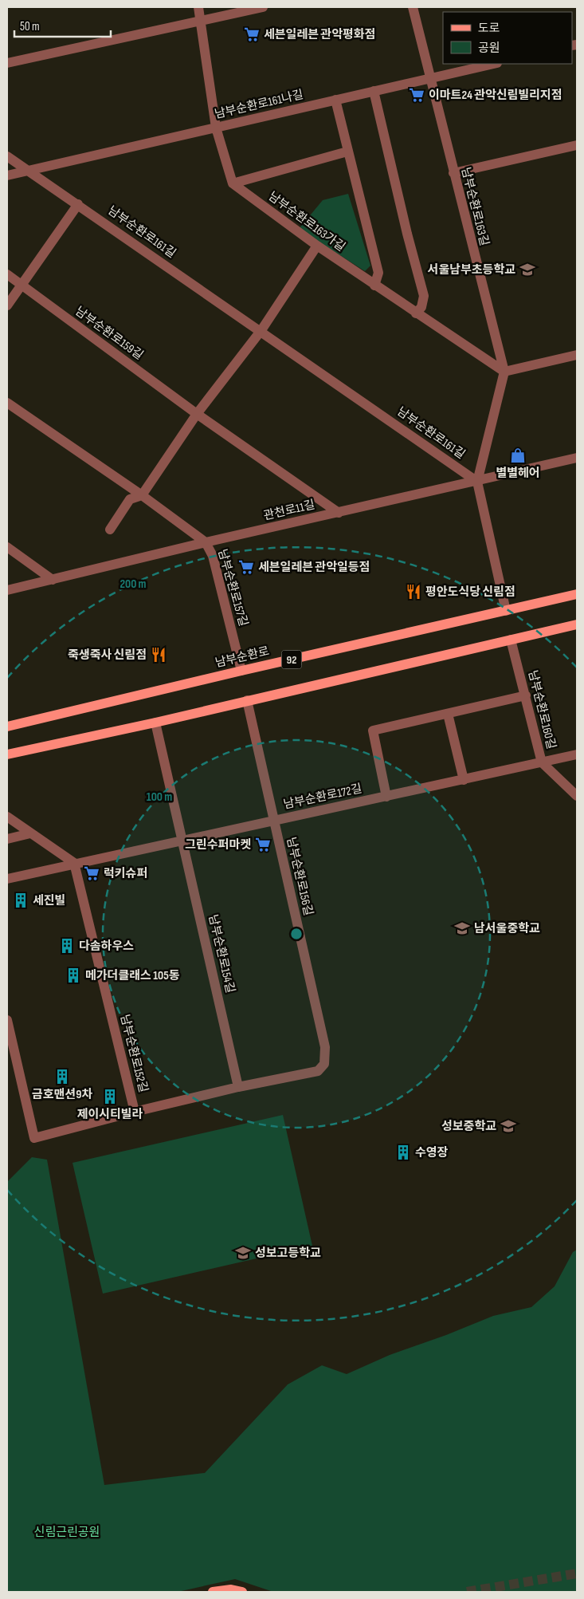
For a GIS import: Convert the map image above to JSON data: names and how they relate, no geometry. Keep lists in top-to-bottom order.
{
  "streets": {
    "main road": ["남부순환로", "92"],
    "street": [
      "남부순환로161나길",
      "남부순환로163길",
      "남부순환로163가길",
      "남부순환로161길",
      "남부순환로159길",
      "관천로11길",
      "남부순환로157길",
      "남부순환로160길",
      "남부순환로172길",
      "남부순환로156길",
      "남부순환로154길",
      "남부순환로152길"
    ]
  },
  "crossings": [
    ["남부순환로161나길", "남부순환로163길"],
    ["남부순환로161나길", "남부순환로161길"],
    ["남부순환로163길", "남부순환로163가길"],
    ["남부순환로163길", "남부순환로161길"],
    ["남부순환로163길", "관천로11길"],
    ["남부순환로161길", "관천로11길"],
    ["남부순환로159길", "관천로11길"],
    ["관천로11길", "남부순환로157길"],
    ["남부순환로157길", "남부순환로"],
    ["남부순환로160길", "남부순환로172길"],
    ["남부순환로172길", "남부순환로156길"],
    ["남부순환로172길", "남부순환로154길"],
    ["남부순환로172길", "남부순환로152길"],
    ["남부순환로156길", "남부순환로154길"]
  ],
  "parks": ["신림근린공원"],
  "places": {
    "supermarket": [
      "세븐일레븐 관악평화점",
      "이마트24 관악신림빌리지점",
      "세븐일레븐 관악일등점",
      "그린수퍼마켓",
      "럭키슈퍼"
    ],
    "school or university": [
      "서울남부초등학교",
      "남서울중학교",
      "성보중학교",
      "성보고등학교"
    ],
    "shop": ["별별헤어"],
    "restaurant": ["평안도식당 신림점", "죽생죽사 신림점"],
    "building": [
      "세진빌",
      "다솜하우스",
      "메가더클래스 105동",
      "금호맨션9차",
      "제이시티빌라",
      "수영장"
    ]
  },
  "legend": ["도로", "공원"],
  "scale_bar": "50 m",
  "rings": ["200 m", "100 m"]
}
